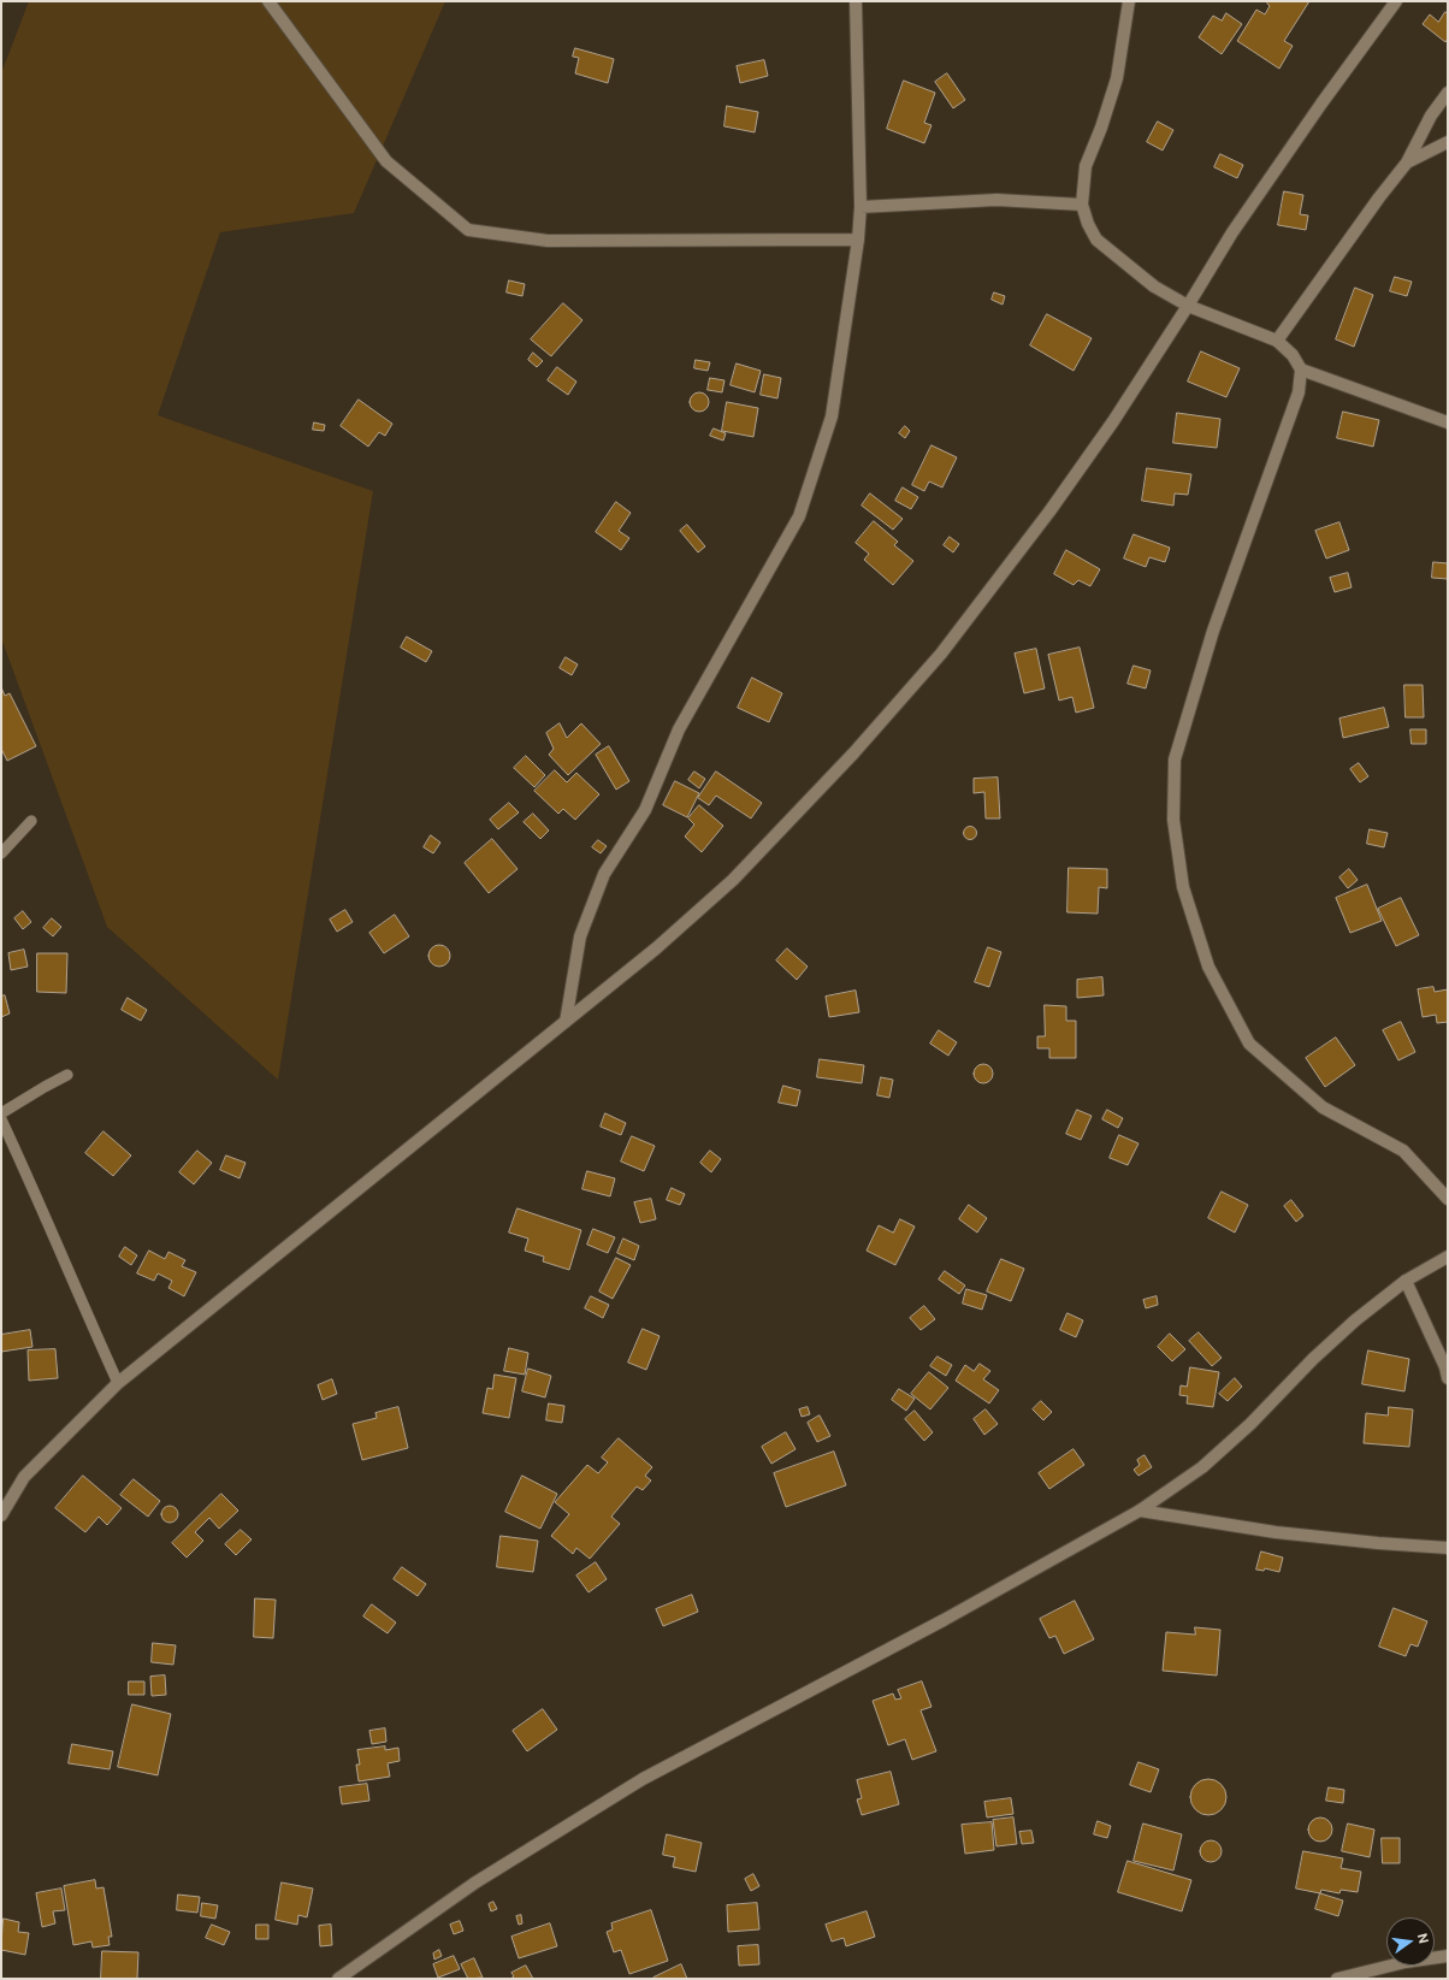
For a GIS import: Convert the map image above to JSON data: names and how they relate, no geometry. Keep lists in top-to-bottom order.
{
  "north": "right"
}
